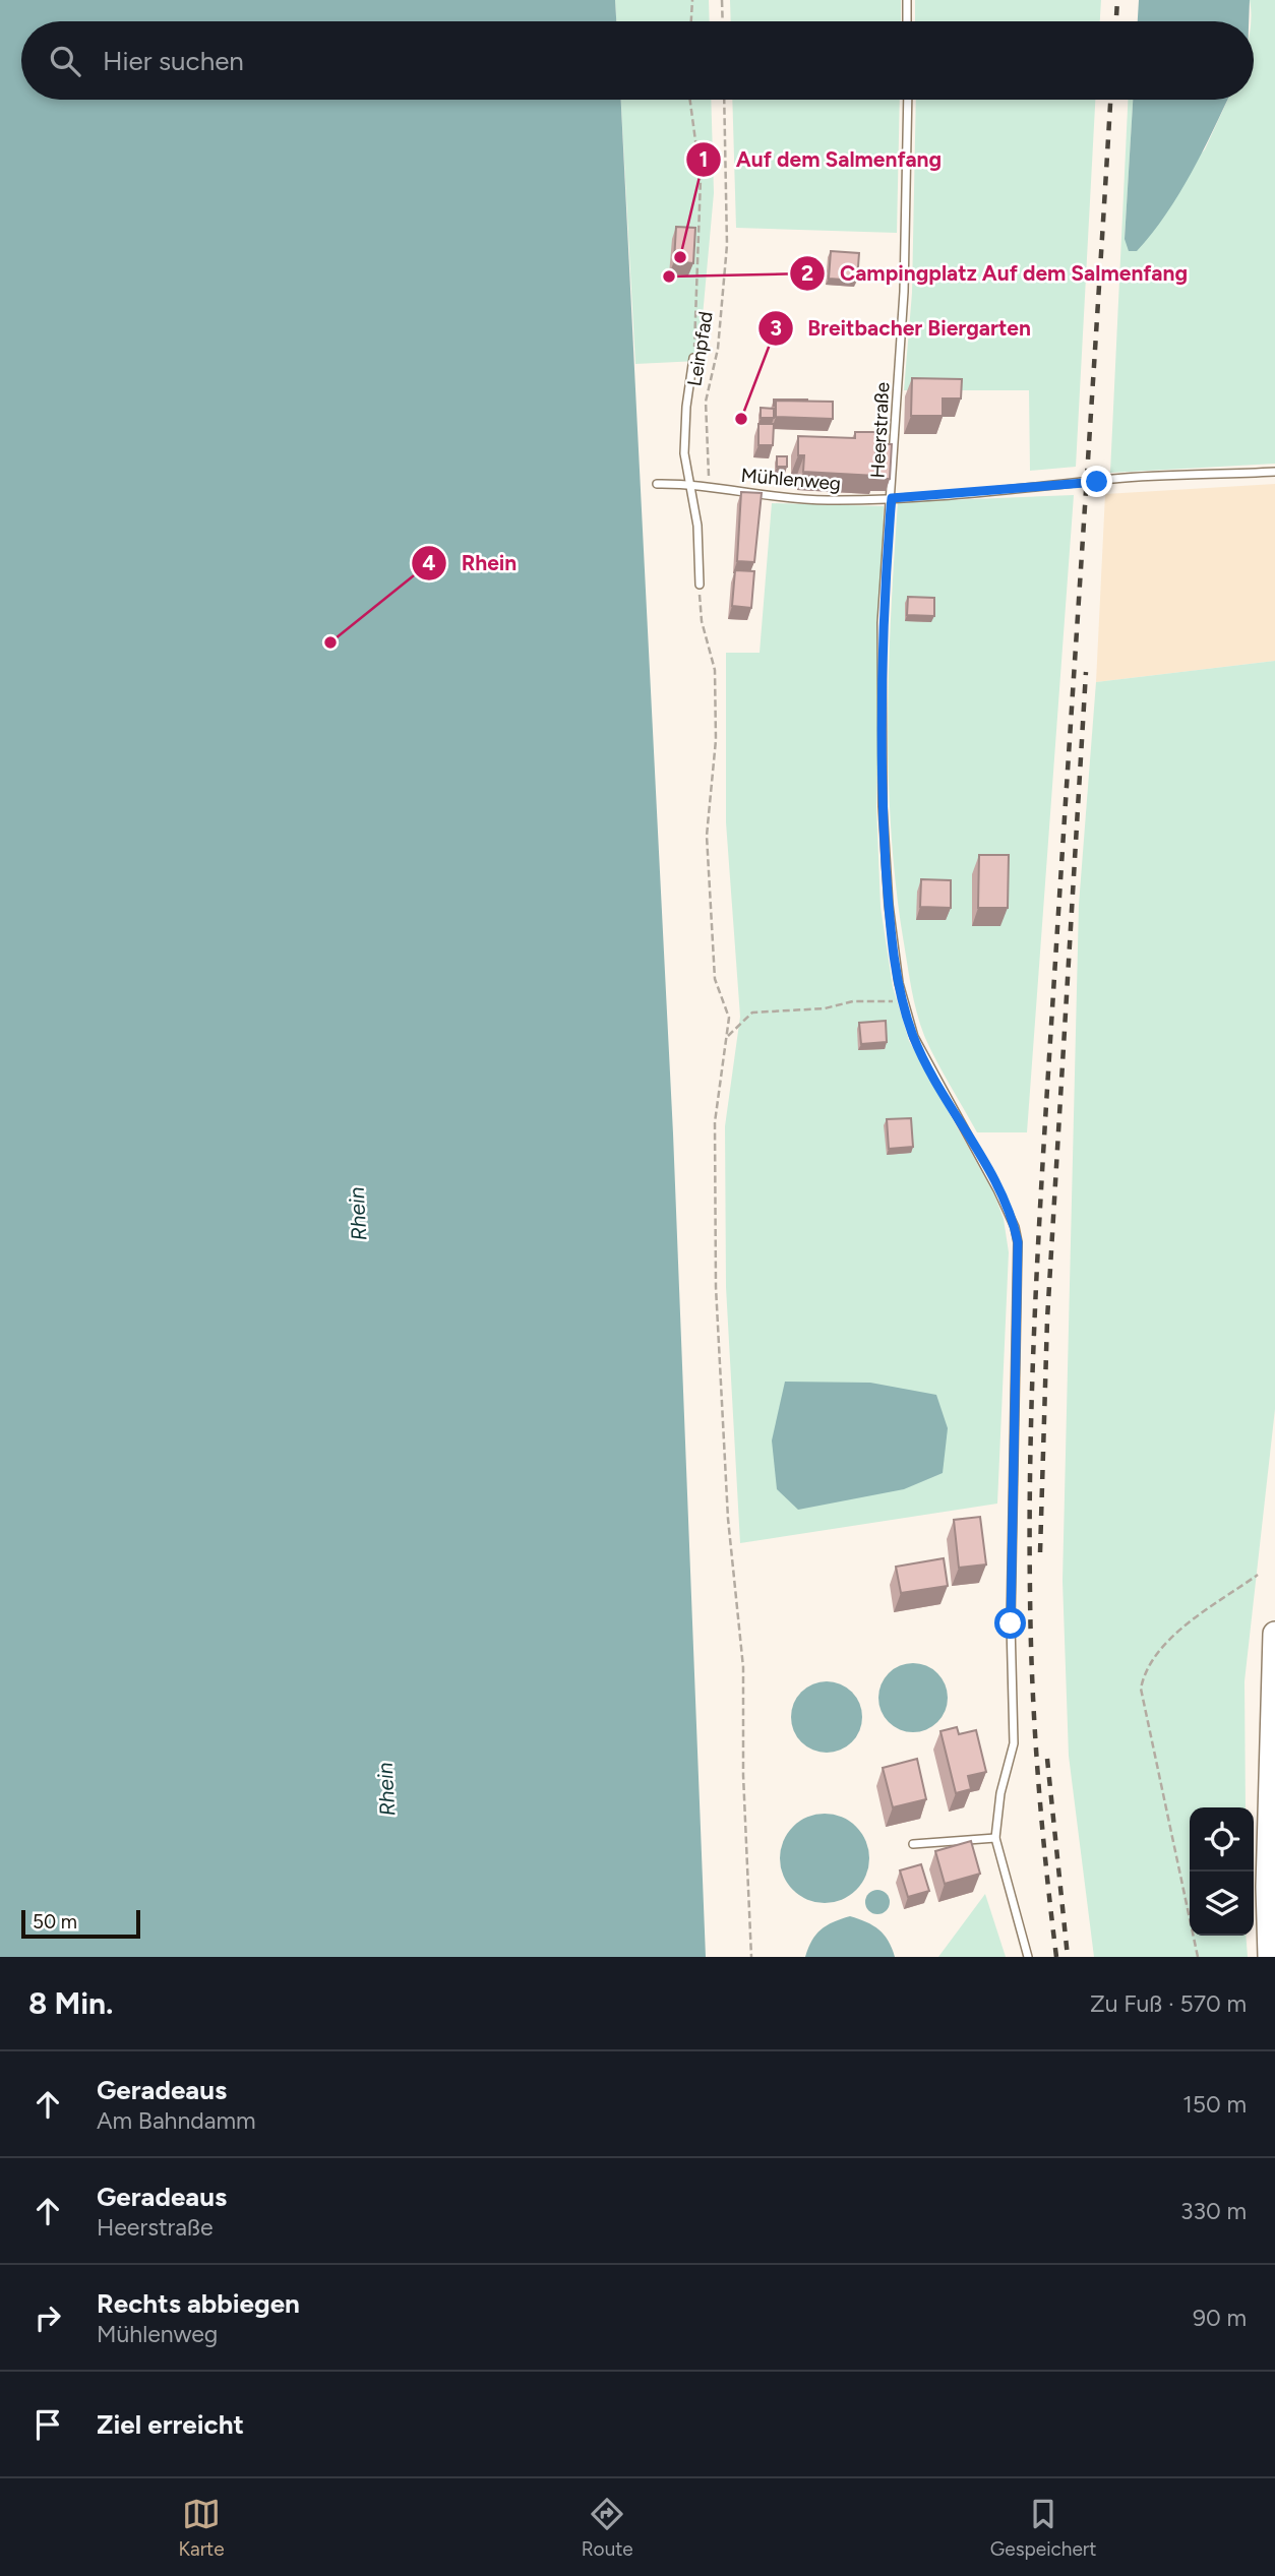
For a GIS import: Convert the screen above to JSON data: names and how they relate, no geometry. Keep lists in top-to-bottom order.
{
  "streets": {
    "lane": ["Heerstraße", "Mühlenweg"],
    "path": ["Leinpfad"]
  },
  "crossings": [
    ["Leinpfad", "Mühlenweg"],
    ["Heerstraße", "Mühlenweg"]
  ],
  "water": ["Rhein"],
  "places": [
    "Auf dem Salmenfang",
    "Campingplatz Auf dem Salmenfang",
    "Breitbacher Biergarten",
    "Rhein"
  ],
  "scale_bar": "50 m",
  "page": {
    "search": "Hier suchen",
    "scale": "50 m",
    "heading": ["8 Min.", "Zu Fuß · 570 m"],
    "list": [
      ["Geradeaus", "Am Bahndamm", "150 m"],
      ["Geradeaus", "Heerstraße", "330 m"],
      ["Rechts abbiegen", "Mühlenweg", "90 m"],
      "Ziel erreicht"
    ],
    "nav": ["Karte", "Route", "Gespeichert"]
  }
}
